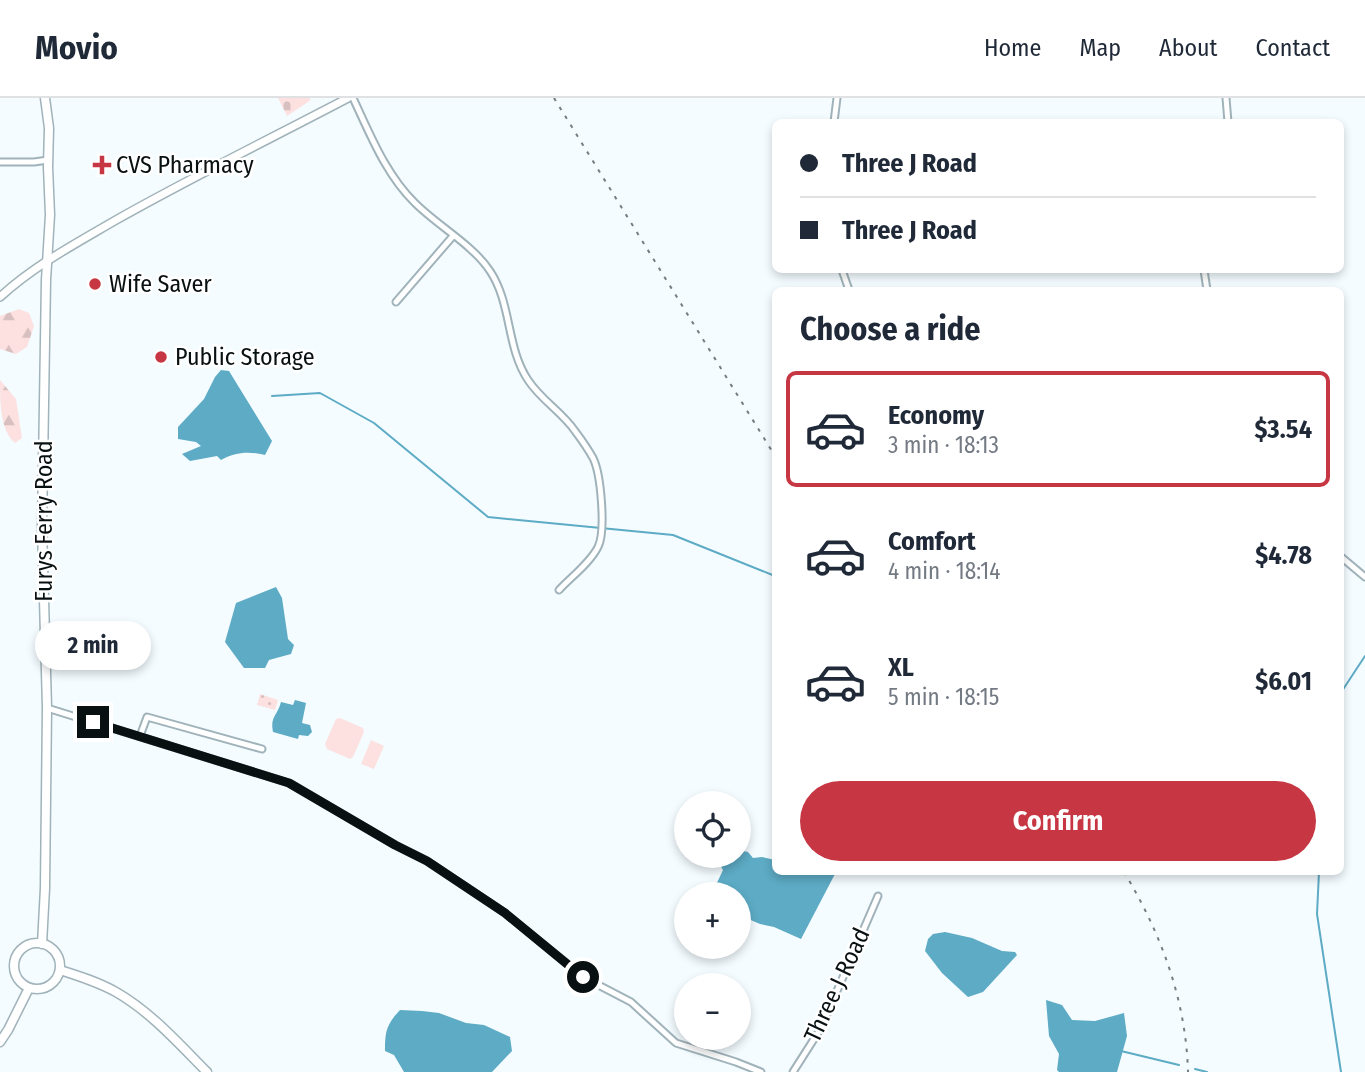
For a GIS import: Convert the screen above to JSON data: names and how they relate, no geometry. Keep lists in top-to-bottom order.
{
  "streets": {
    "main road": ["Furys Ferry Road"],
    "street": ["Three J Road"]
  },
  "places": {
    "health": ["CVS Pharmacy"],
    "other": ["Wife Saver", "Public Storage"]
  },
  "page": {
    "header": "Movio",
    "nav": [
      "Home",
      "Map",
      "About",
      "Contact"
    ],
    "banner": ["Three J Road", "Three J Road"],
    "heading": "Choose a ride",
    "list": [
      {
        "name": "Economy",
        "note": "3 min · 18:13",
        "value": "$3.54"
      },
      {
        "name": "Comfort",
        "note": "4 min · 18:14",
        "value": "$4.78"
      },
      {
        "name": "XL",
        "note": "5 min · 18:15",
        "value": "$6.01"
      }
    ],
    "bubble": "2 min",
    "buttons": "Confirm",
    "map_buttons": ["+", "−"]
  }
}
